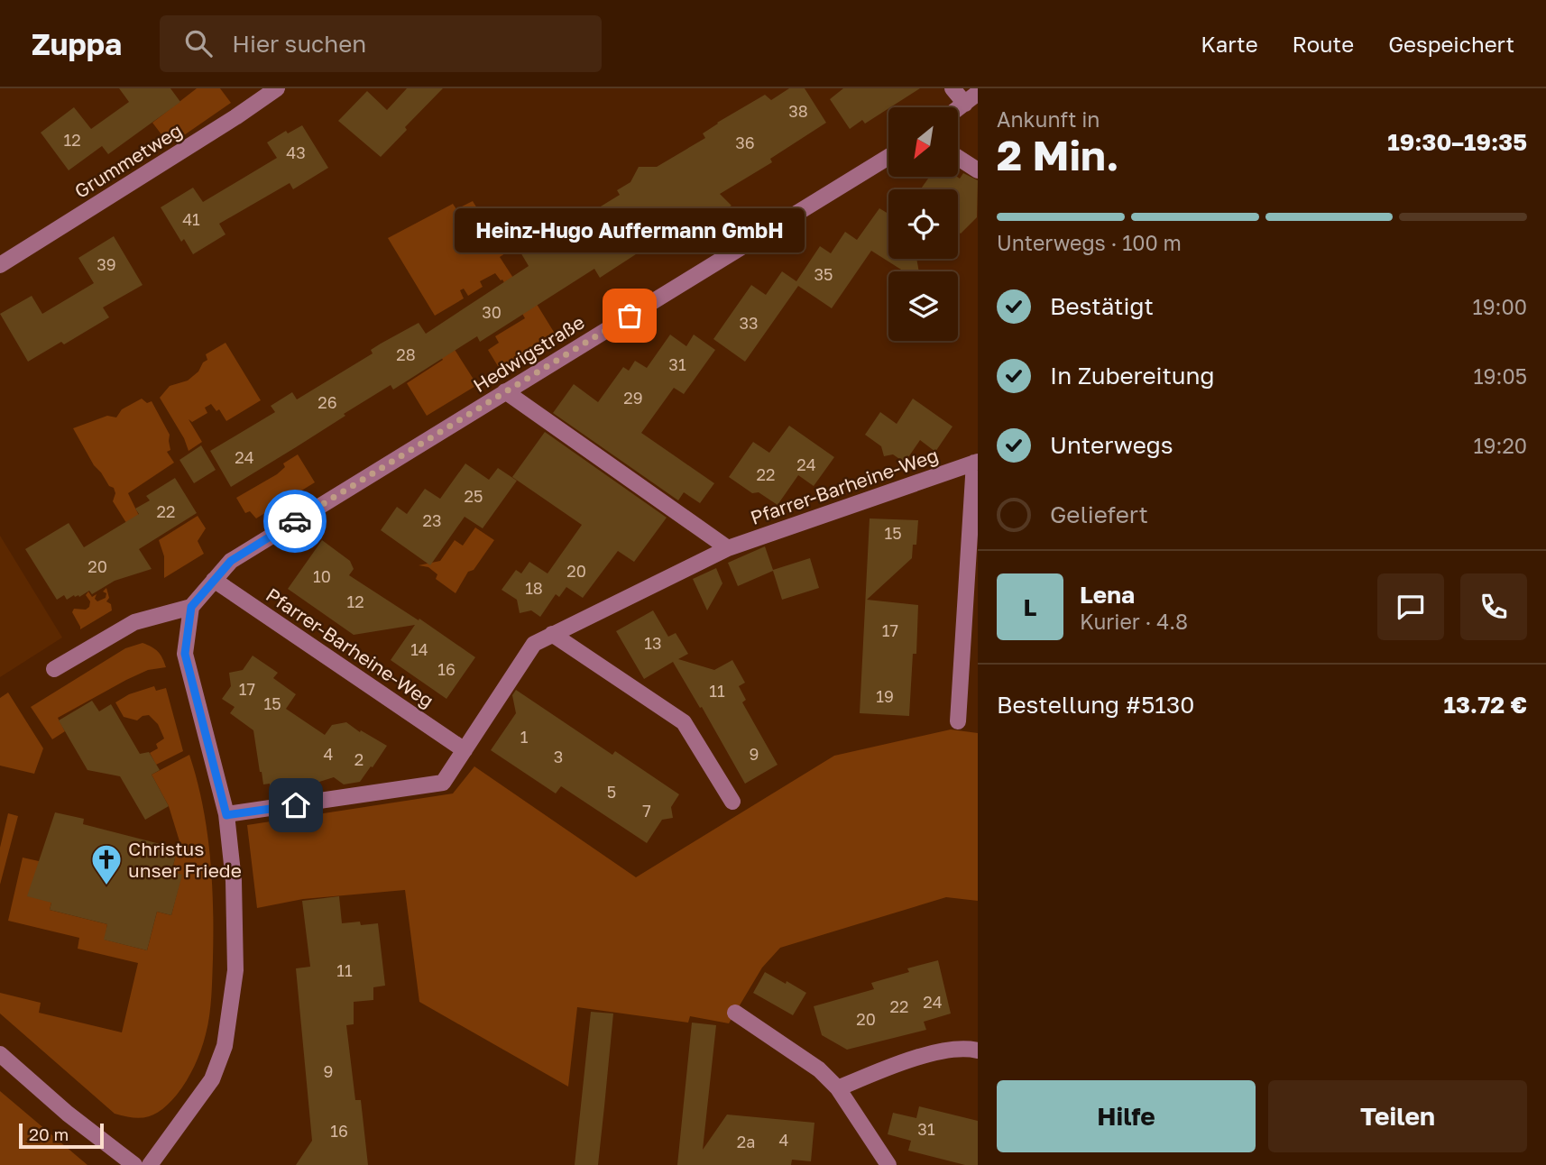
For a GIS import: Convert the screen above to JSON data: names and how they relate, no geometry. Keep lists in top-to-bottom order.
{
  "streets": {
    "street": ["Grummetweg", "Hedwigstraße", "Pfarrer-Barheine-Weg"]
  },
  "crossings": [
    ["Hedwigstraße", "Pfarrer-Barheine-Weg"]
  ],
  "places": {
    "other": ["Heinz-Hugo Auffermann GmbH"],
    "church": ["Christus unser Friede"]
  },
  "house_numbers": [
    "38",
    "12",
    "36",
    "43",
    "41",
    "39",
    "35",
    "30",
    "33",
    "28",
    "31",
    "29",
    "26",
    "24",
    "24",
    "22",
    "25",
    "22",
    "23",
    "15",
    "20",
    "20",
    "10",
    "18",
    "12",
    "17",
    "13",
    "14",
    "16",
    "17",
    "11",
    "19",
    "15",
    "1",
    "4",
    "9",
    "3",
    "2",
    "5",
    "7",
    "11",
    "24",
    "22",
    "20",
    "9",
    "31",
    "16",
    "4",
    "2a"
  ],
  "scale_bar": "20 m",
  "north": "bottom left",
  "page": {
    "header": "Zuppa",
    "search": "Hier suchen",
    "nav": ["Karte", "Route", "Gespeichert"],
    "heading": ["2 Min.", "Ankunft in", "19:30–19:35"],
    "panel": [
      "Lena",
      "Kurier · 4.8",
      "Bestellung #5130",
      "13.72 €"
    ],
    "bar": "Unterwegs · 100 m",
    "bubble": "Heinz-Hugo Auffermann GmbH",
    "list": [
      ["Bestätigt", "19:00"],
      ["In Zubereitung", "19:05"],
      ["Unterwegs", "19:20"],
      "Geliefert"
    ],
    "round": "L",
    "buttons": ["Hilfe", "Teilen"],
    "scale": "20 m"
  }
}
